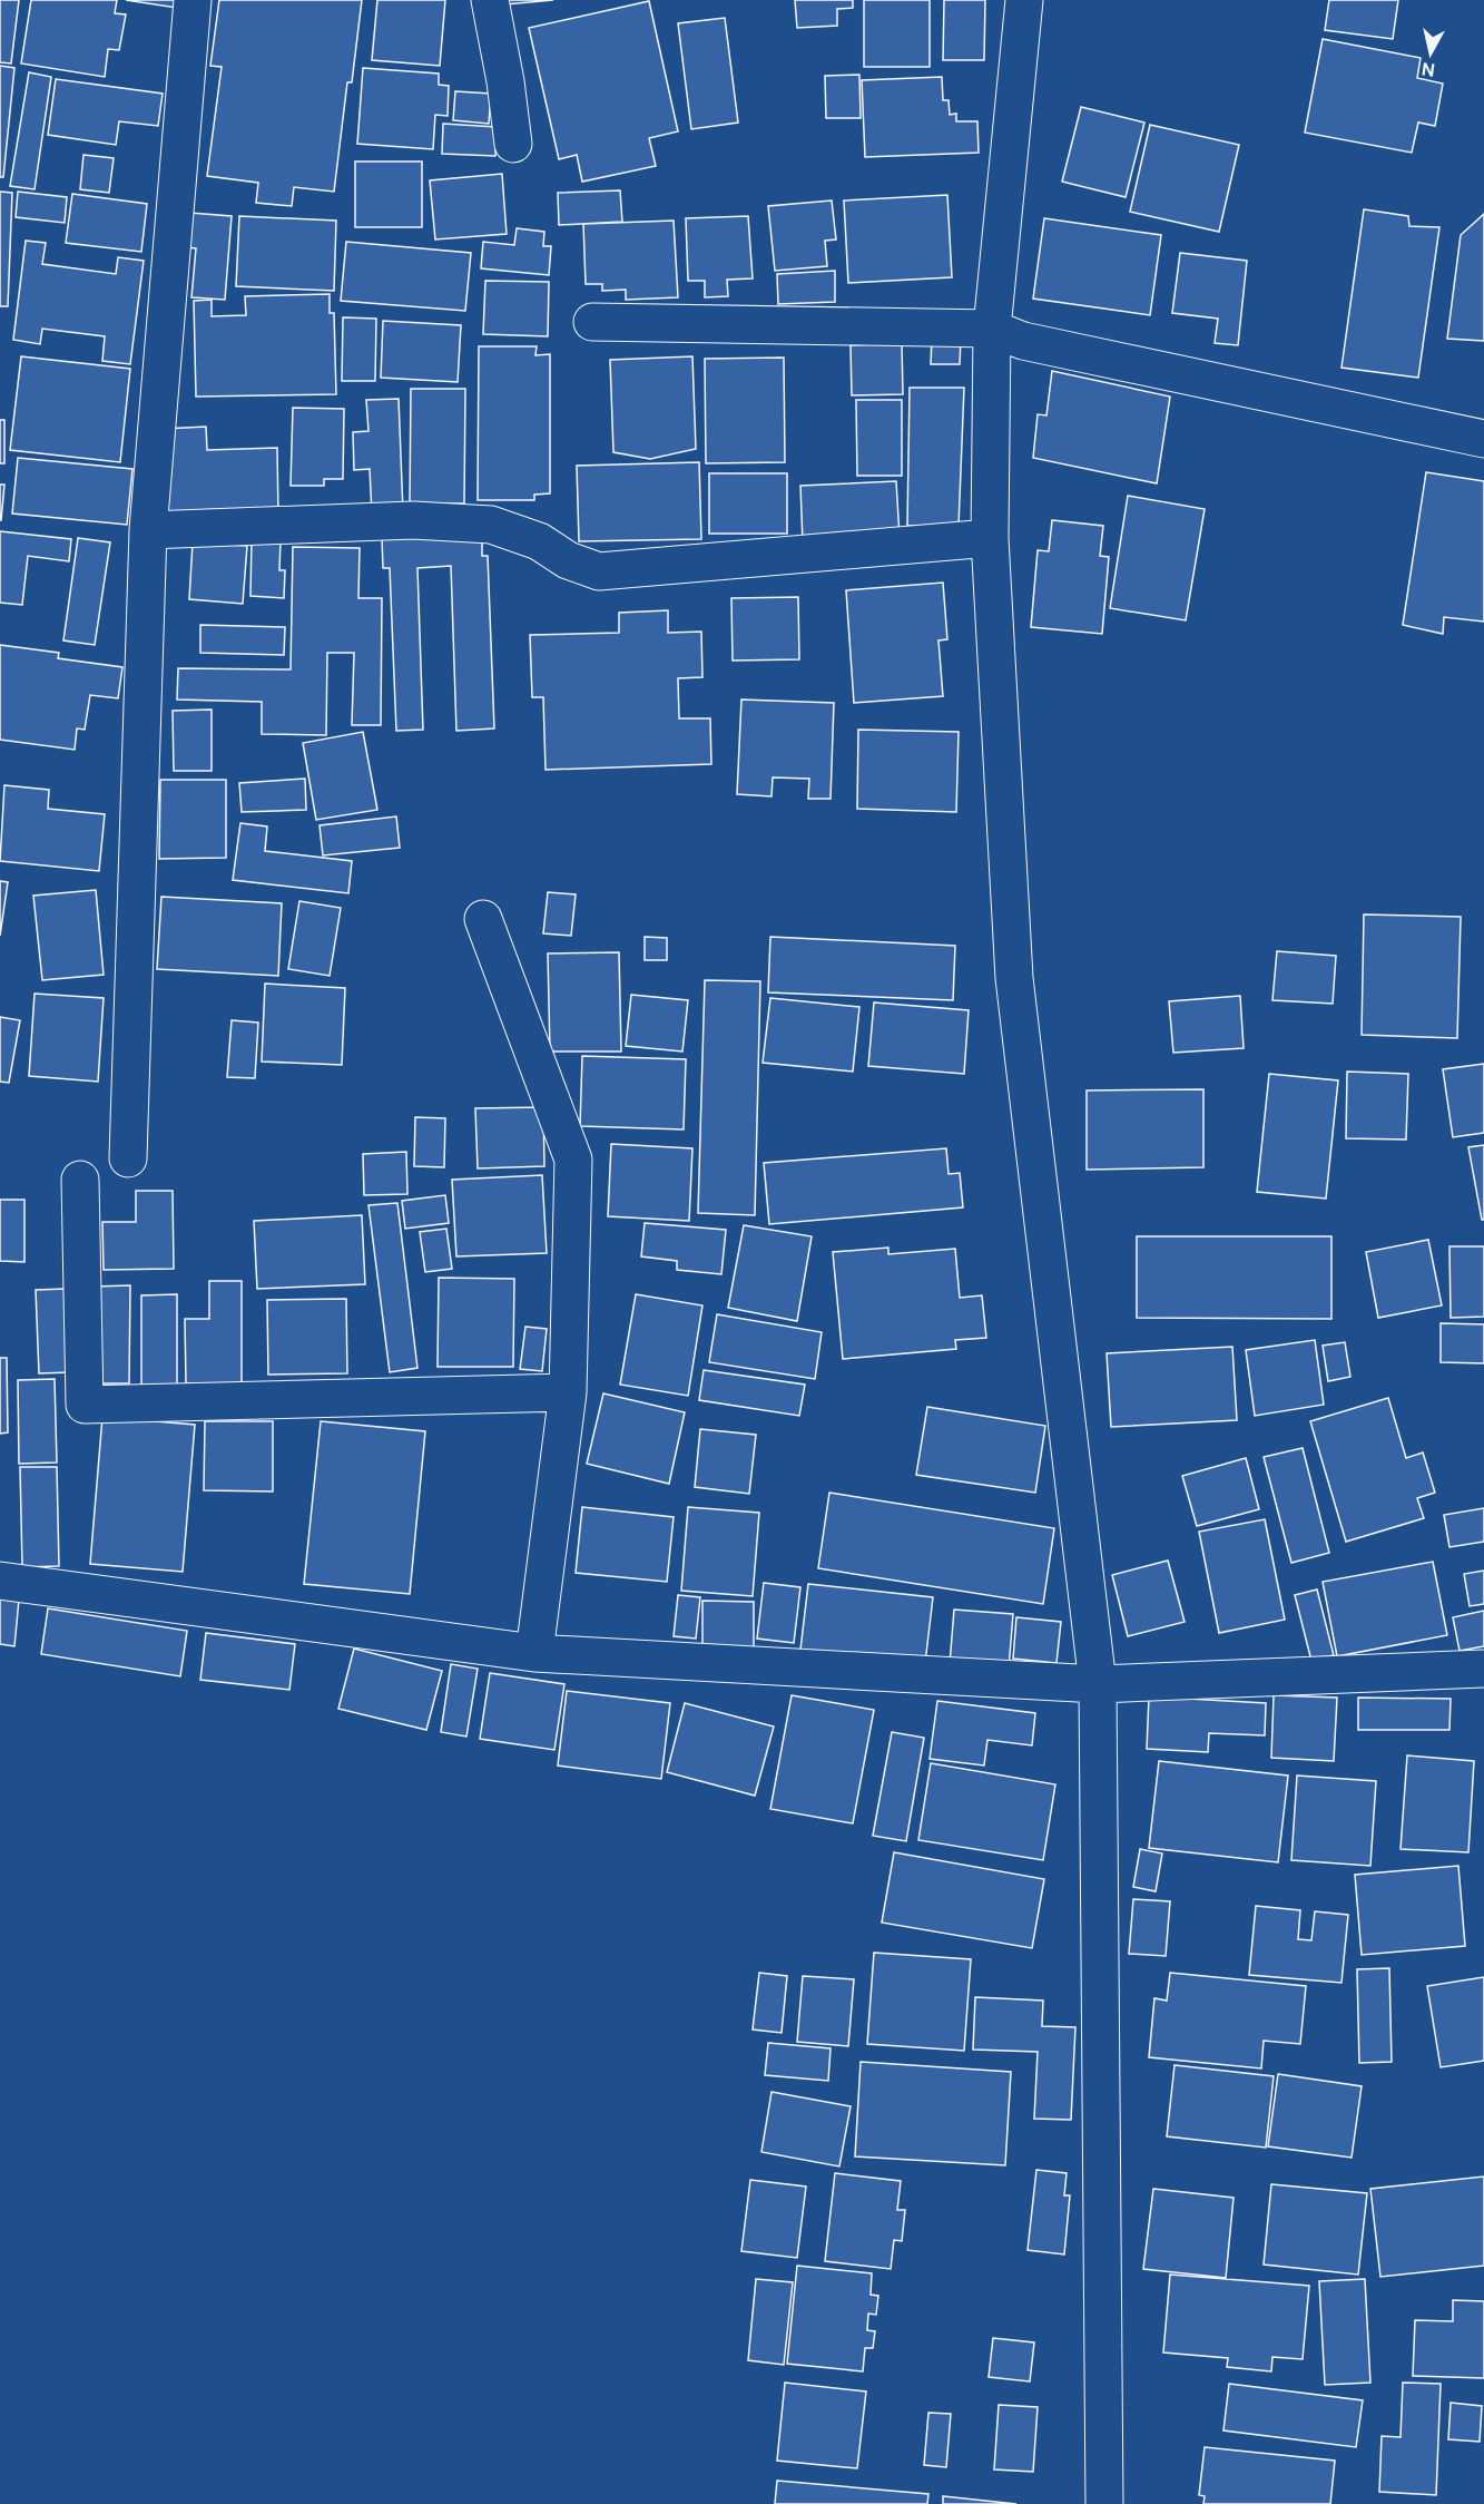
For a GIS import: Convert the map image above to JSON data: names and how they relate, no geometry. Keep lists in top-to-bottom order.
{
  "north": "bottom"
}
